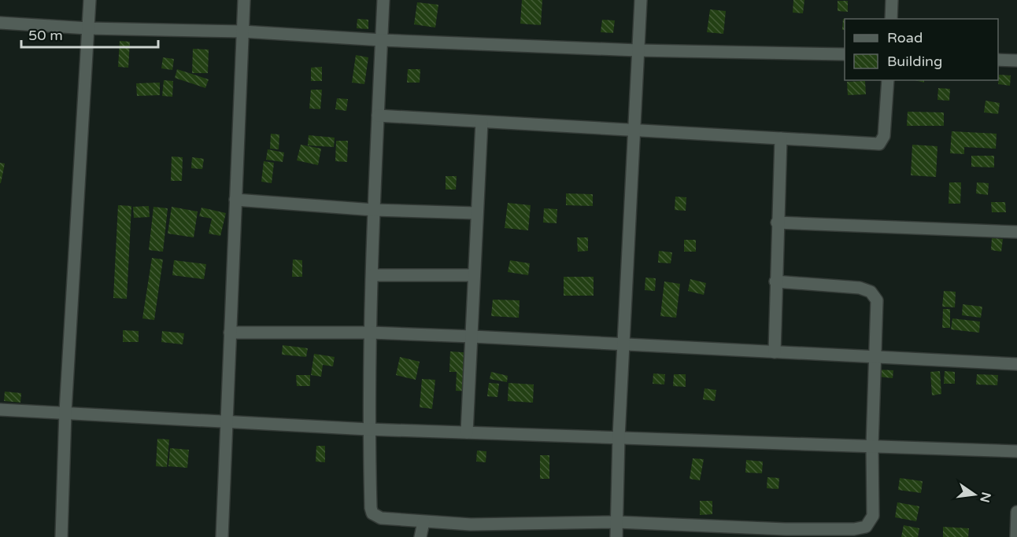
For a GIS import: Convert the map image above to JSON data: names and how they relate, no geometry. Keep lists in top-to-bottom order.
{
  "legend": ["Road", "Building"],
  "scale_bar": "50 m",
  "north": "right"
}
